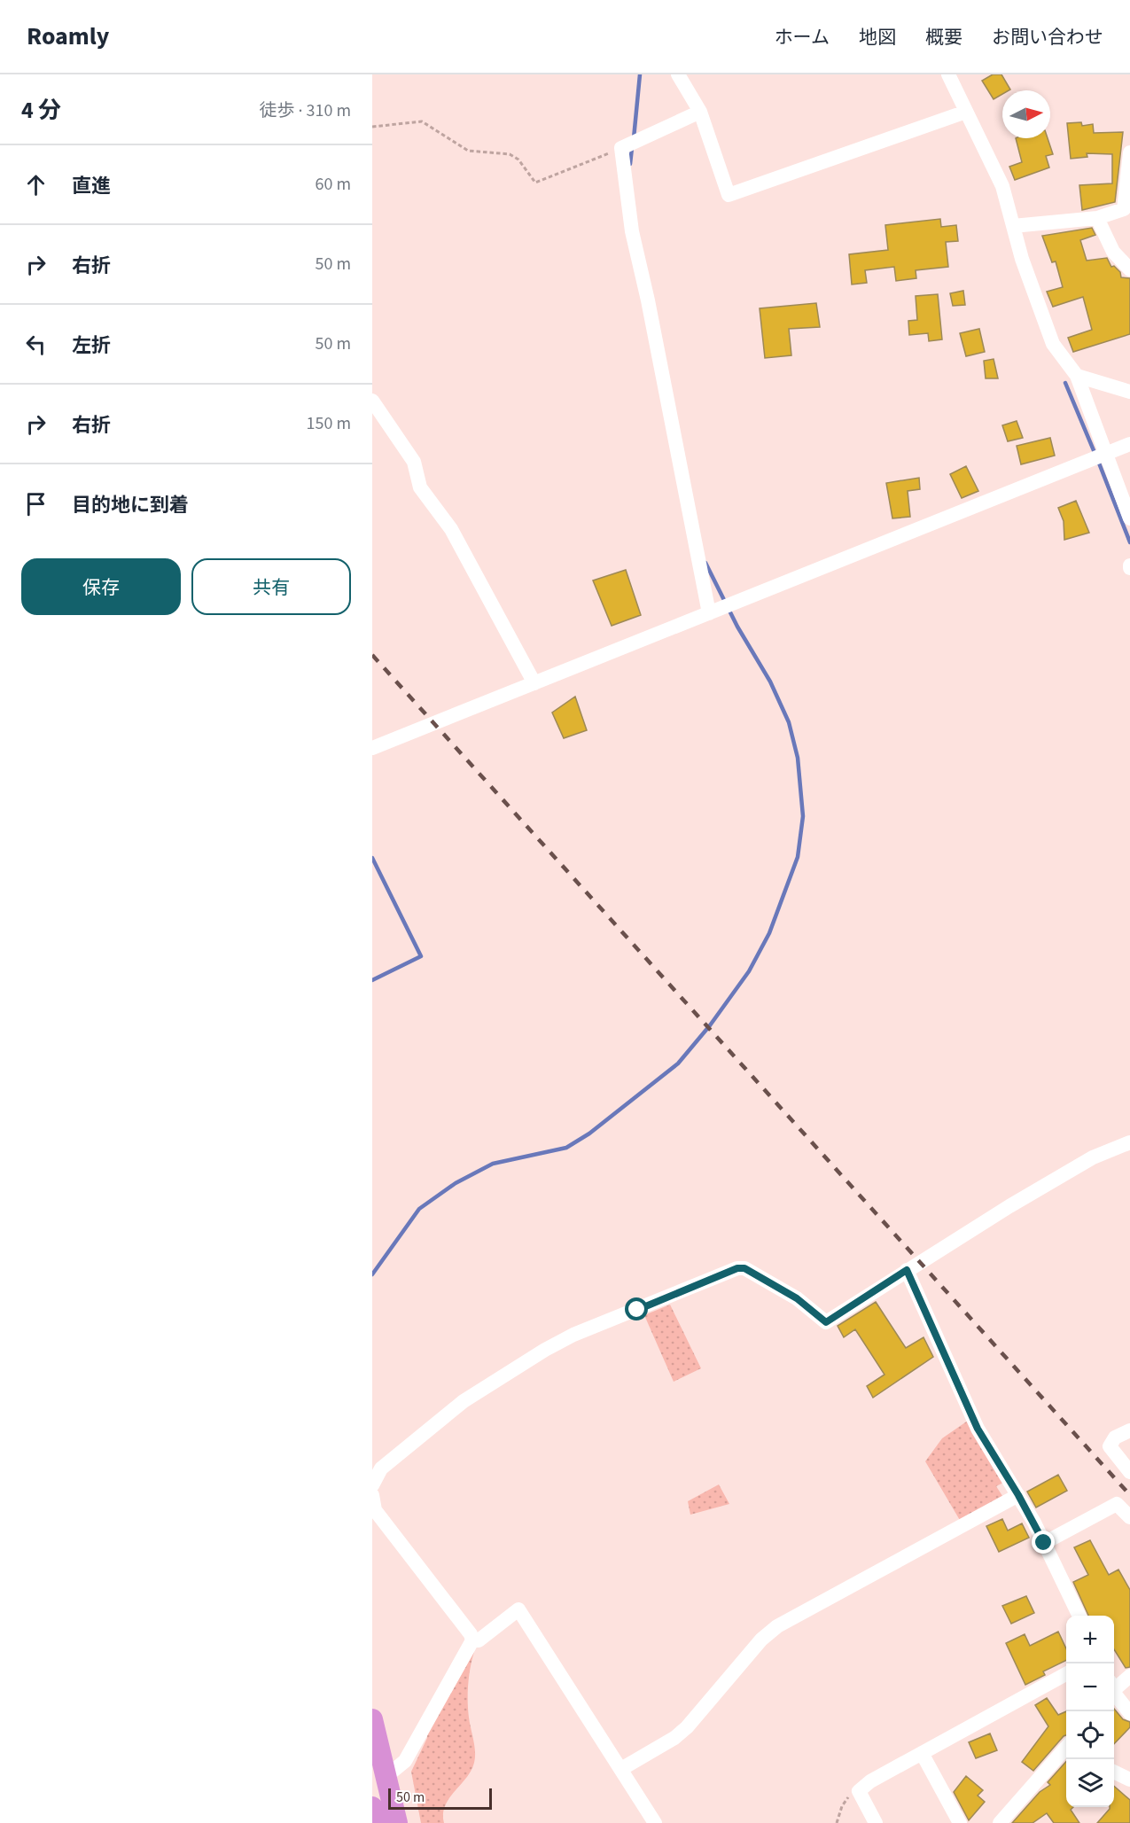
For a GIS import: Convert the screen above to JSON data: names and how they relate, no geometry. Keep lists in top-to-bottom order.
{
  "scale_bar": "50 m",
  "north": "right",
  "page": {
    "header": "Roamly",
    "nav": [
      "ホーム",
      "地図",
      "概要",
      "お問い合わせ"
    ],
    "heading": ["4 分", "徒歩 · 310 m"],
    "list": [
      ["直進", "60 m"],
      ["右折", "50 m"],
      ["左折", "50 m"],
      ["右折", "150 m"],
      "目的地に到着"
    ],
    "buttons": ["保存", "共有"],
    "map_buttons": ["+", "−"],
    "scale": "50 m"
  }
}
